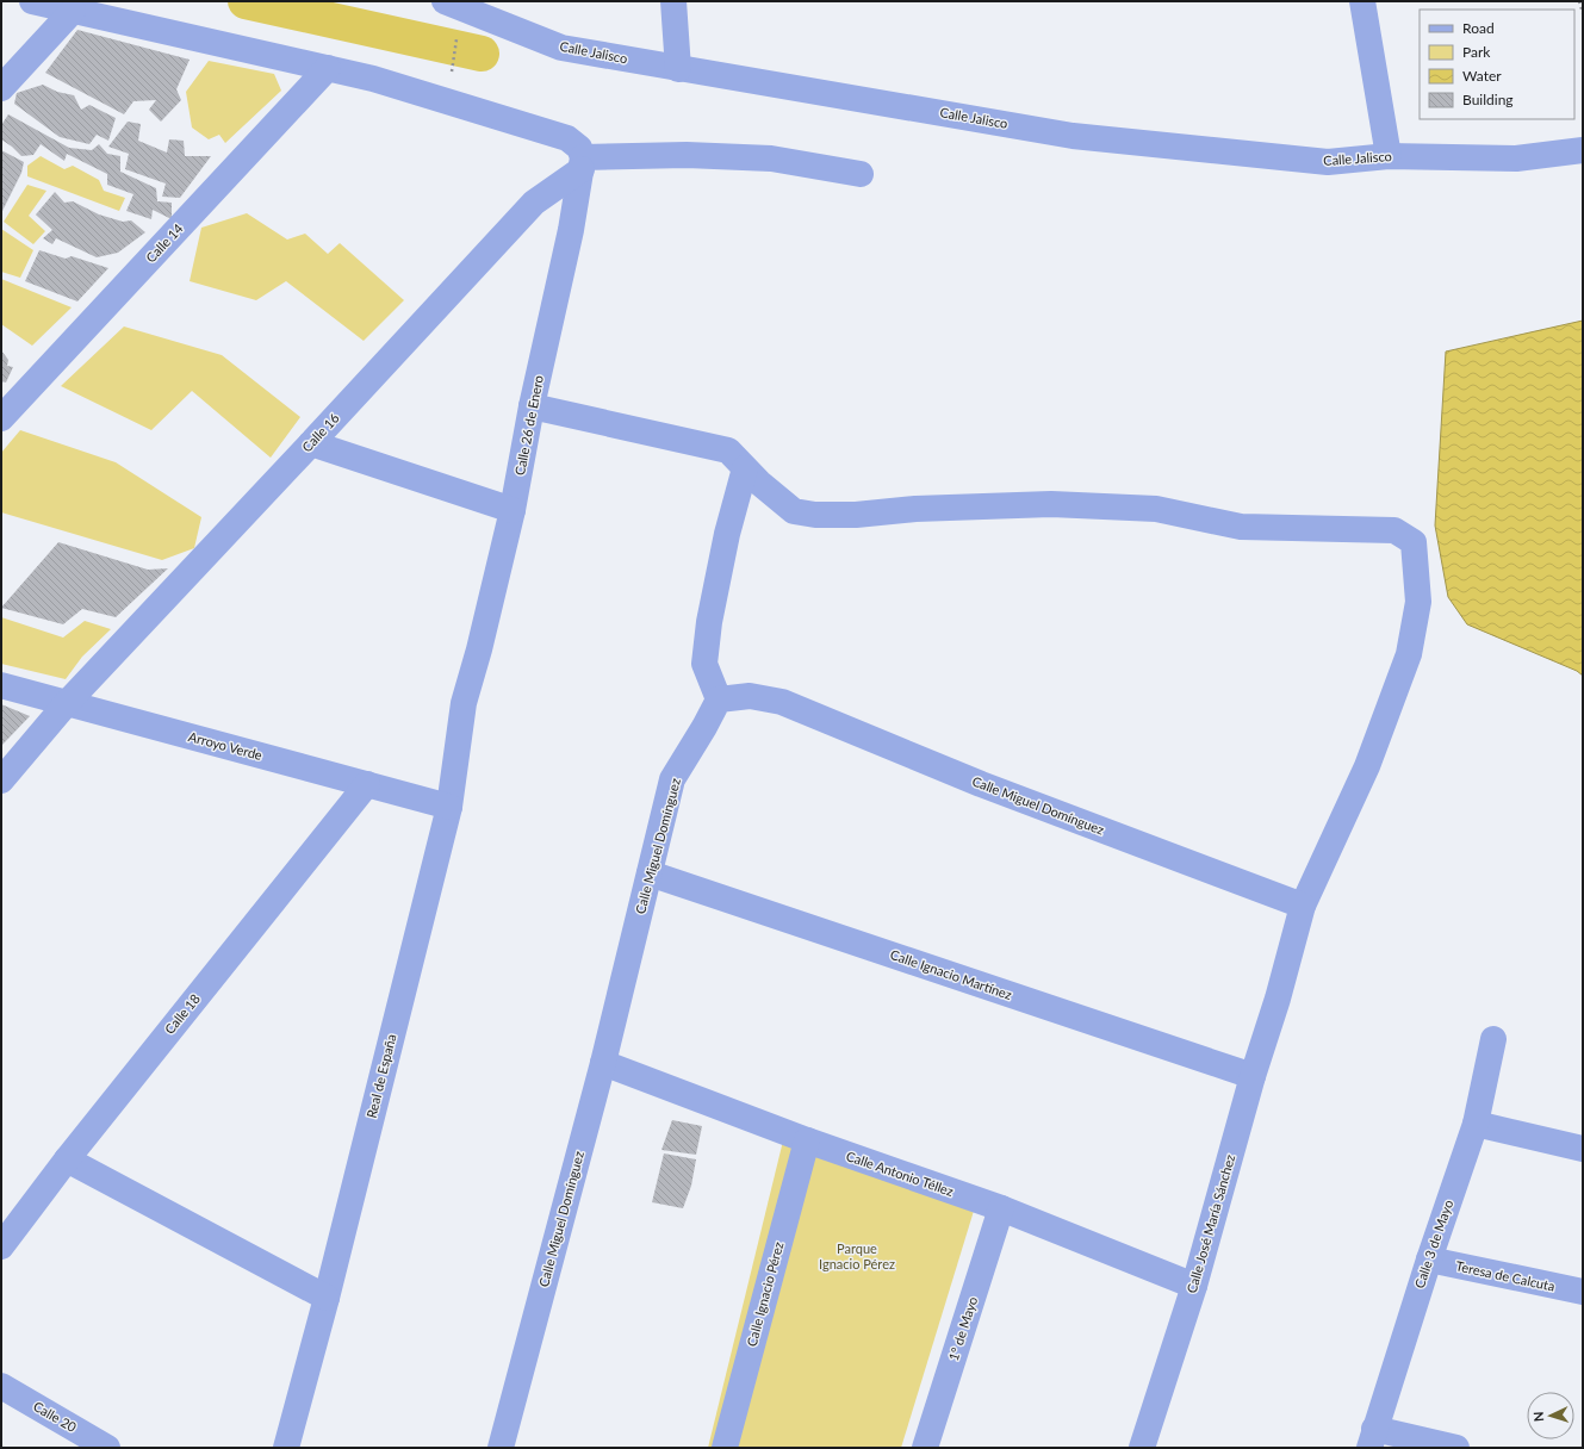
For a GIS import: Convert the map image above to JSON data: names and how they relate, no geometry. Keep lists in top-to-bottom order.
{
  "streets": {
    "street": [
      "Calle Jalisco",
      "Calle 14",
      "Calle 26 de Enero",
      "Calle 16",
      "Arroyo Verde",
      "Calle Miguel Domínguez",
      "Calle Ignacio Martínez",
      "Calle 18",
      "Real de España",
      "Calle Antonio Téllez",
      "Calle José María Sánchez",
      "Calle 3 de Mayo",
      "Teresa de Calcuta",
      "Calle Ignacio Pérez",
      "1° de Mayo",
      "Calle 20"
    ]
  },
  "crossings": [
    ["Calle 26 de Enero", "Calle 16"],
    ["Calle 26 de Enero", "Real de España"],
    ["Calle 16", "Arroyo Verde"],
    ["Arroyo Verde", "Calle 18"],
    ["Arroyo Verde", "Real de España"],
    ["Calle Miguel Domínguez", "Calle Ignacio Martínez"],
    ["Calle Miguel Domínguez", "Calle Antonio Téllez"],
    ["Calle Miguel Domínguez", "Calle José María Sánchez"],
    ["Calle Ignacio Martínez", "Calle José María Sánchez"],
    ["Calle Antonio Téllez", "Calle José María Sánchez"],
    ["Calle Antonio Téllez", "Calle Ignacio Pérez"],
    ["Calle Antonio Téllez", "1° de Mayo"],
    ["Calle 3 de Mayo", "Teresa de Calcuta"]
  ],
  "parks": ["Parque Ignacio Pérez"],
  "legend": [
    "Road",
    "Park",
    "Water",
    "Building"
  ],
  "north": "left"
}
